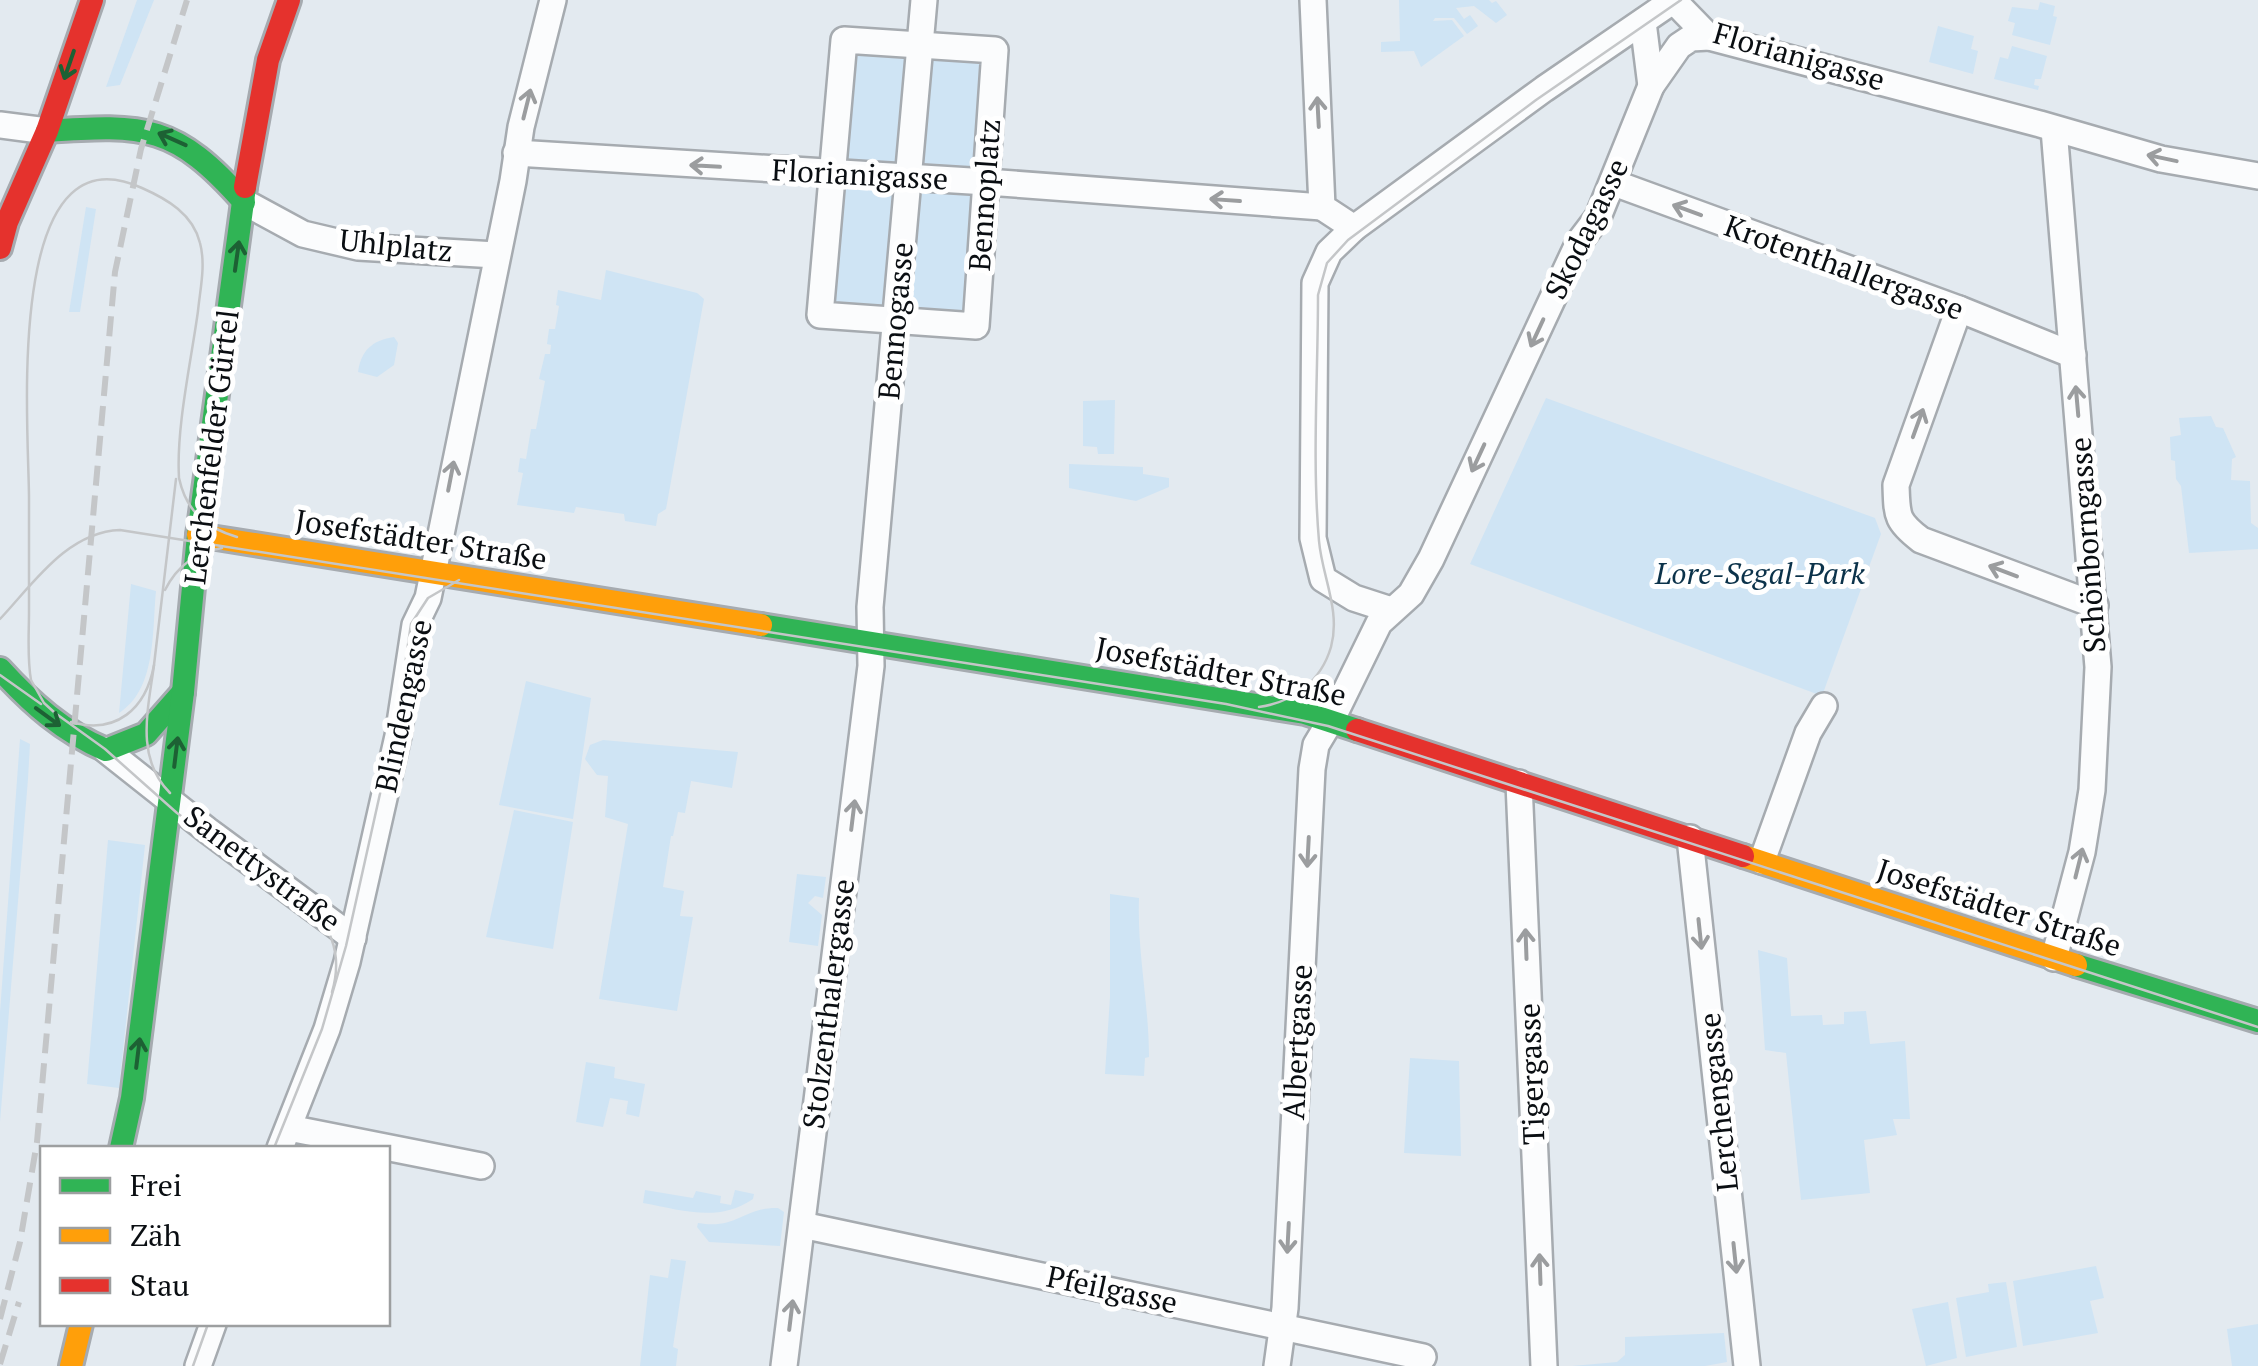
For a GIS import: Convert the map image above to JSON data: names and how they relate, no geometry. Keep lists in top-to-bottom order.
{
  "streets": {
    "street": [
      "Florianigasse",
      "Bennoplatz",
      "Skodagasse",
      "Uhlplatz",
      "Krotenthallergasse",
      "Bennogasse",
      "Lerchenfelder Gürtel",
      "Josefstädter Straße",
      "Schönborngasse",
      "Blindengasse",
      "Sanettystraße",
      "Stolzenthalergasse",
      "Albertgasse",
      "Tigergasse",
      "Lerchengasse",
      "Pfeilgasse"
    ]
  },
  "crossings": [
    ["Florianigasse", "Bennoplatz"],
    ["Florianigasse", "Skodagasse"],
    ["Florianigasse", "Uhlplatz"],
    ["Florianigasse", "Bennogasse"],
    ["Florianigasse", "Schönborngasse"],
    ["Bennoplatz", "Bennogasse"],
    ["Skodagasse", "Krotenthallergasse"],
    ["Skodagasse", "Albertgasse"],
    ["Uhlplatz", "Lerchenfelder Gürtel"],
    ["Uhlplatz", "Blindengasse"],
    ["Krotenthallergasse", "Schönborngasse"],
    ["Bennogasse", "Josefstädter Straße"],
    ["Bennogasse", "Stolzenthalergasse"],
    ["Lerchenfelder Gürtel", "Josefstädter Straße"],
    ["Lerchenfelder Gürtel", "Sanettystraße"],
    ["Josefstädter Straße", "Schönborngasse"],
    ["Josefstädter Straße", "Blindengasse"],
    ["Josefstädter Straße", "Stolzenthalergasse"],
    ["Josefstädter Straße", "Albertgasse"],
    ["Josefstädter Straße", "Tigergasse"],
    ["Josefstädter Straße", "Lerchengasse"],
    ["Blindengasse", "Sanettystraße"],
    ["Stolzenthalergasse", "Pfeilgasse"],
    ["Albertgasse", "Pfeilgasse"]
  ],
  "one_way": [
    "Florianigasse",
    "Skodagasse",
    "Krotenthallergasse",
    "Lerchenfelder Gürtel",
    "Schönborngasse",
    "Blindengasse",
    "Stolzenthalergasse",
    "Albertgasse",
    "Tigergasse",
    "Lerchengasse"
  ],
  "parks": ["Lore-Segal-Park"],
  "legend": ["Frei", "Zäh", "Stau"]
}
